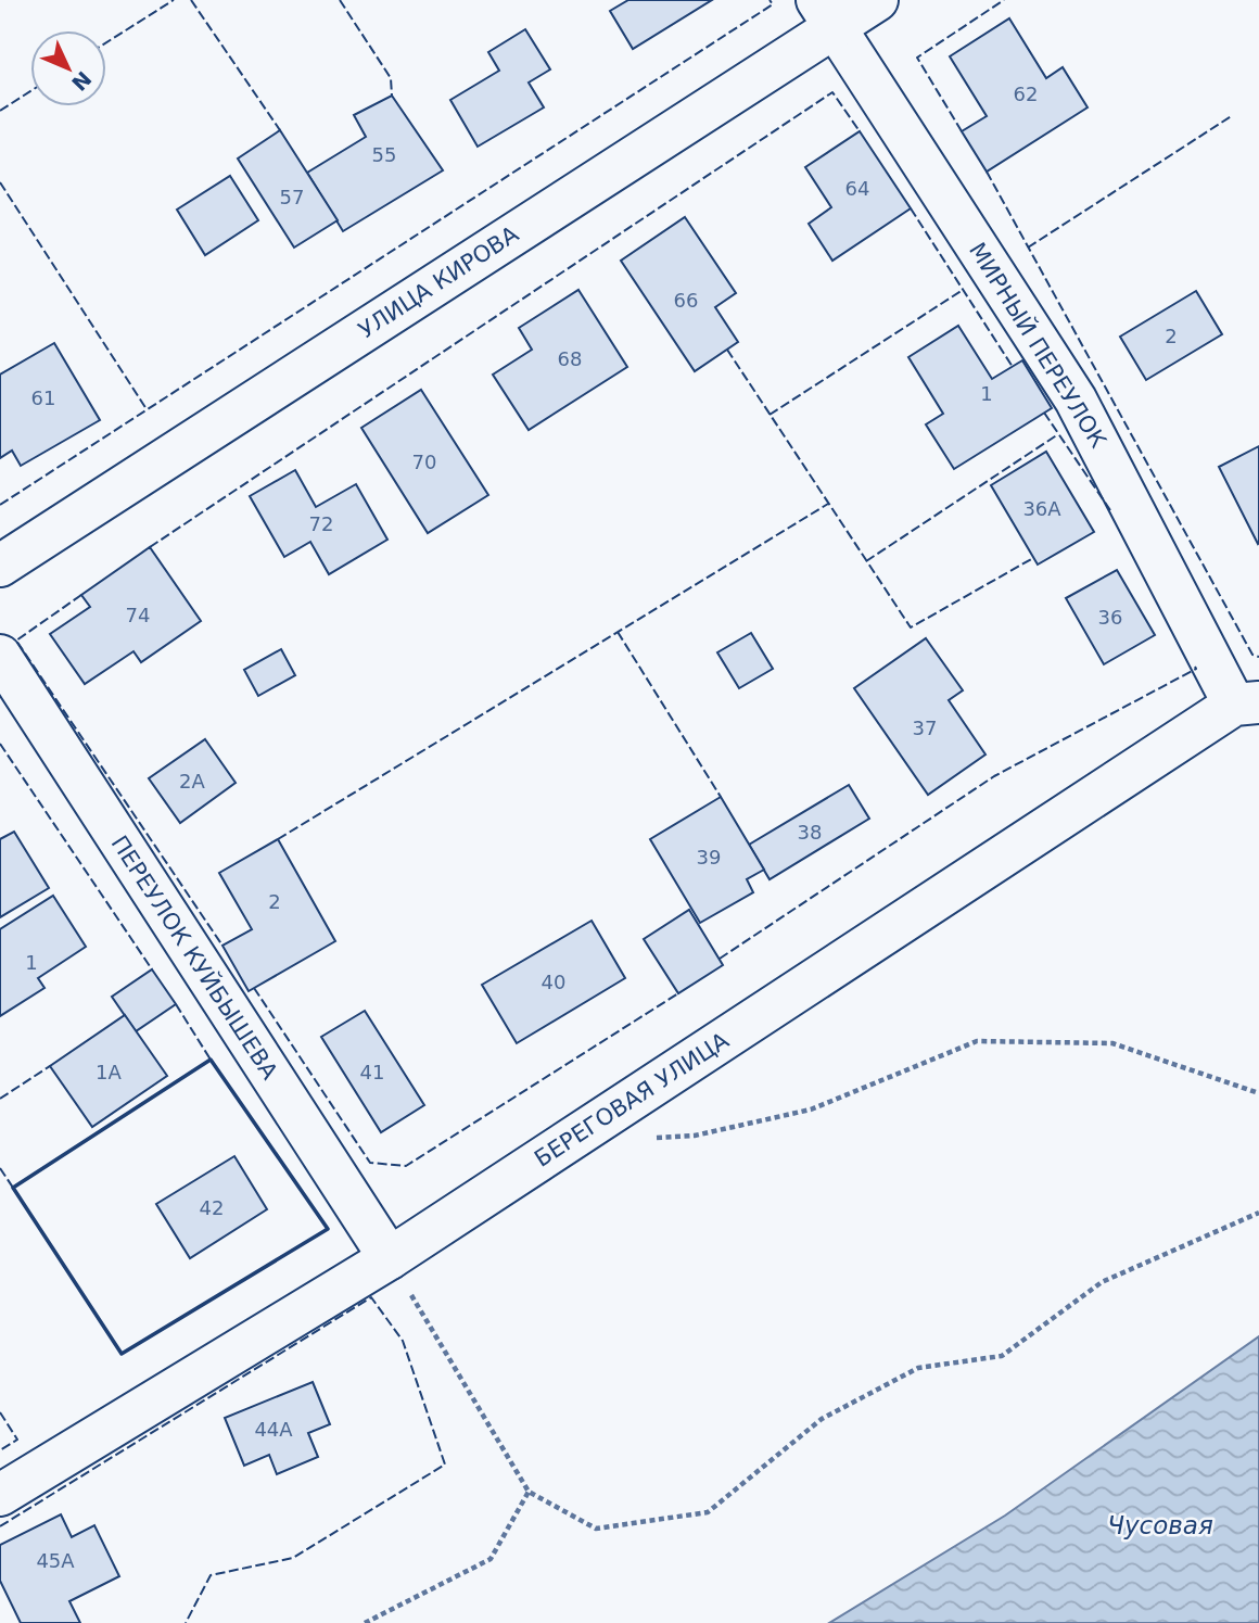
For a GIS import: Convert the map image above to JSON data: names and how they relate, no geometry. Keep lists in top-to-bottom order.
{
  "streets": {
    "street": [
      "УЛИЦА КИРОВА",
      "МИРНЫЙ ПЕРЕУЛОК",
      "ПЕРЕУЛОК КУЙБЫШЕВА",
      "БЕРЕГОВАЯ УЛИЦА"
    ]
  },
  "crossings": [
    ["УЛИЦА КИРОВА", "МИРНЫЙ ПЕРЕУЛОК"],
    ["МИРНЫЙ ПЕРЕУЛОК", "БЕРЕГОВАЯ УЛИЦА"],
    ["ПЕРЕУЛОК КУЙБЫШЕВА", "БЕРЕГОВАЯ УЛИЦА"]
  ],
  "water": ["Чусовая"],
  "house_numbers": [
    "62",
    "55",
    "64",
    "57",
    "66",
    "2",
    "68",
    "1",
    "61",
    "70",
    "36А",
    "72",
    "74",
    "36",
    "37",
    "2А",
    "38",
    "39",
    "2",
    "1",
    "40",
    "1А",
    "41",
    "42",
    "44А",
    "45А"
  ],
  "north": "bottom right"
}
